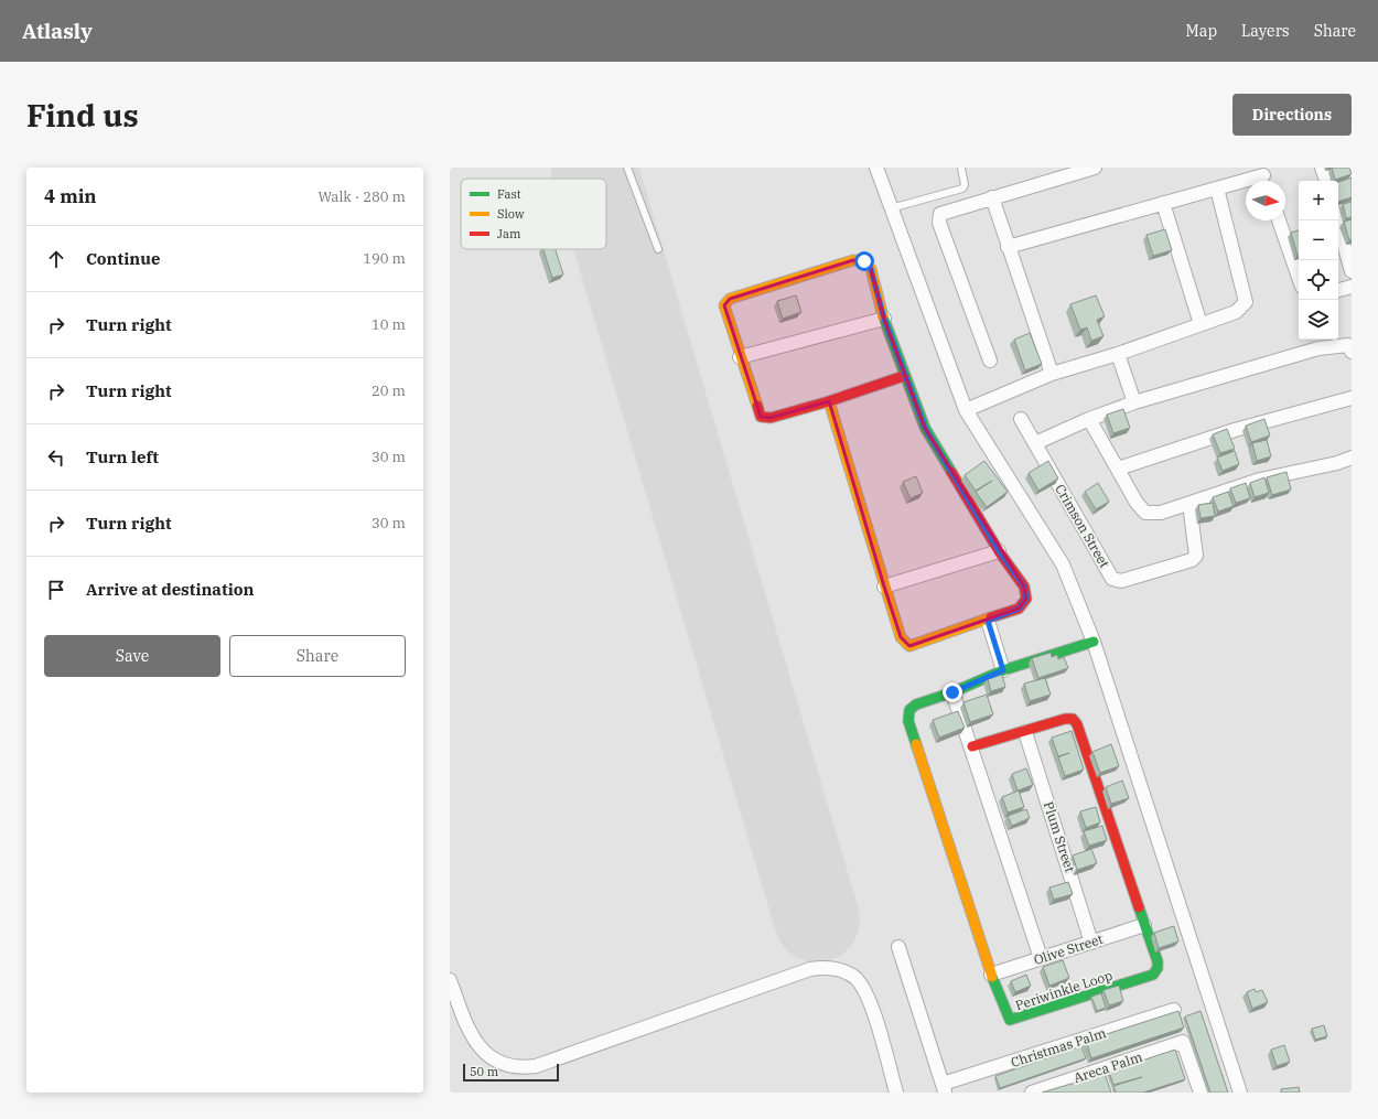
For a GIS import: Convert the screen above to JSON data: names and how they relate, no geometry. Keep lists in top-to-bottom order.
{
  "streets": {
    "street": [
      "Crimson Street",
      "Plum Street",
      "Olive Street",
      "Periwinkle Loop",
      "Christmas Palm",
      "Areca Palm"
    ]
  },
  "crossings": [
    ["Plum Street", "Olive Street"],
    ["Plum Street", "Periwinkle Loop"],
    ["Olive Street", "Periwinkle Loop"]
  ],
  "legend": ["Fast", "Slow", "Jam"],
  "scale_bar": "50 m",
  "north": "right",
  "page": {
    "header": "Atlasly",
    "nav": ["Map", "Layers", "Share"],
    "buttons": [
      "Directions",
      ["Save", "Share"]
    ],
    "title": "Find us",
    "heading": ["4 min", "Walk · 280 m"],
    "map_buttons": ["+", "−"],
    "list": [
      ["Continue", "190 m"],
      ["Turn right", "10 m"],
      ["Turn right", "20 m"],
      ["Turn left", "30 m"],
      ["Turn right", "30 m"],
      "Arrive at destination"
    ],
    "scale": "50 m"
  }
}
